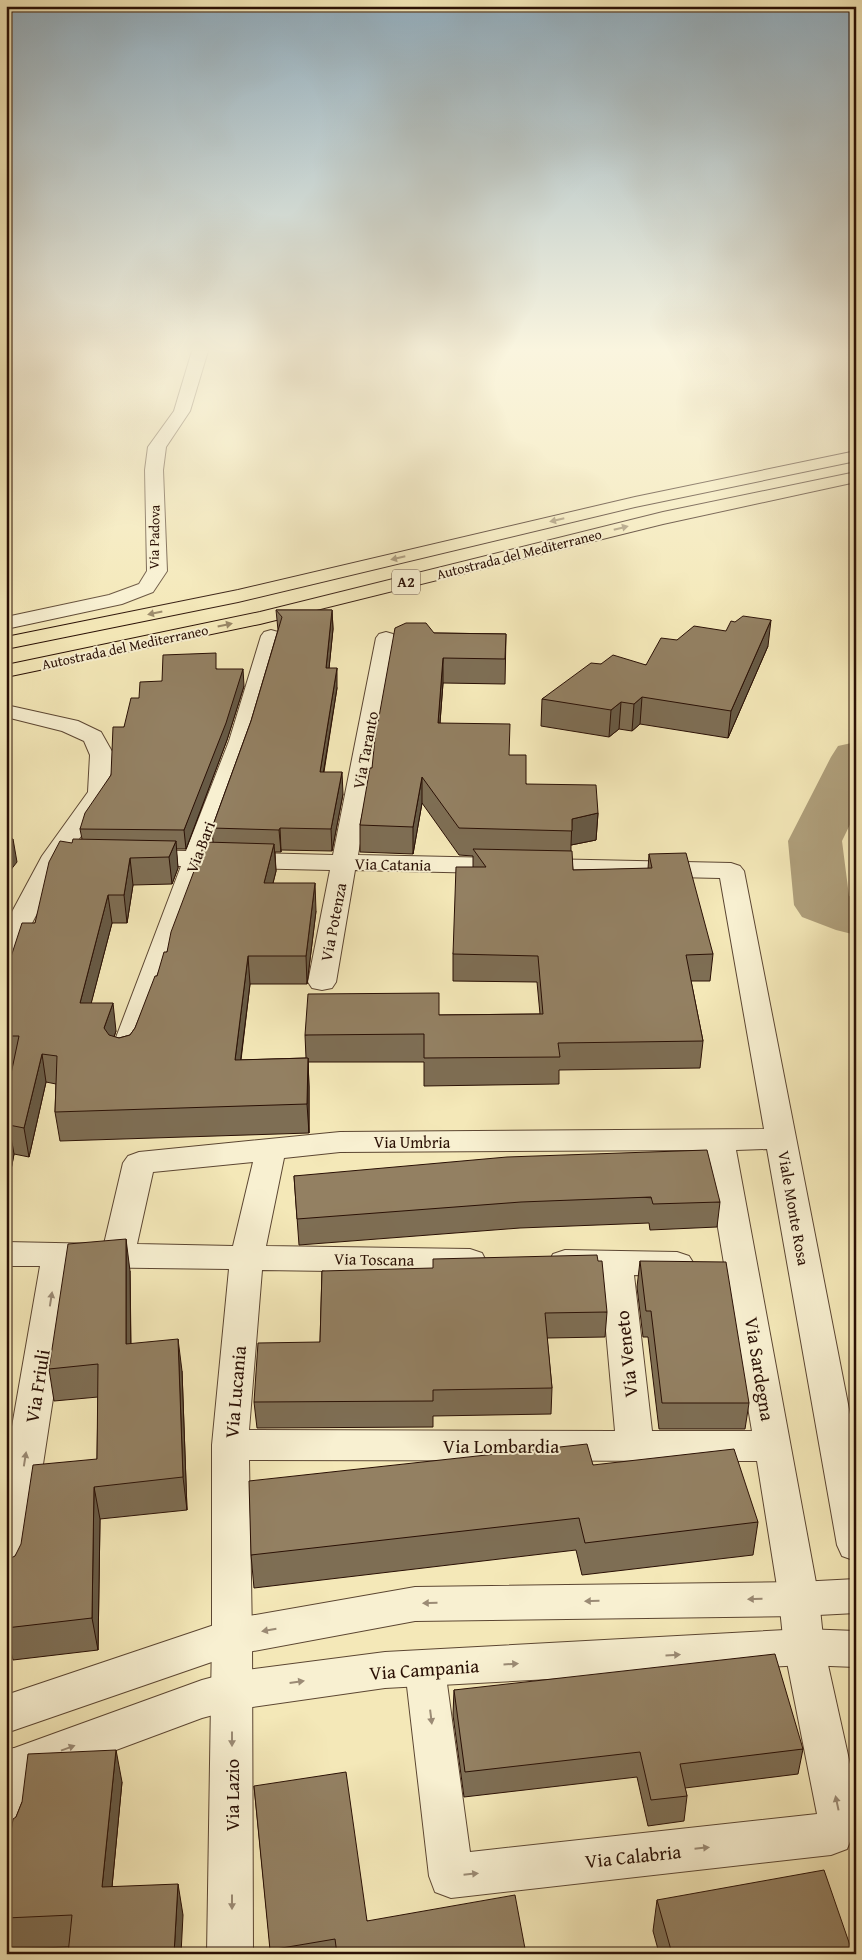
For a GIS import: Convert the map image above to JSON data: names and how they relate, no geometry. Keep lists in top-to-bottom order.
{
  "streets": {
    "highway": ["Autostrada del Mediterraneo", "A2"],
    "street": [
      "Via Padova",
      "Via Taranto",
      "Via Bari",
      "Via Catania",
      "Via Potenza",
      "Via Umbria",
      "Viale Monte Rosa",
      "Via Toscana",
      "Via Veneto",
      "Via Sardegna",
      "Via Friuli",
      "Via Lucania",
      "Via Lombardia",
      "Via Campania",
      "Via Lazio",
      "Via Calabria"
    ]
  },
  "crossings": [
    ["Via Taranto", "Via Catania"],
    ["Via Taranto", "Via Potenza"],
    ["Via Bari", "Via Catania"],
    ["Via Catania", "Via Potenza"],
    ["Via Catania", "Viale Monte Rosa"],
    ["Via Umbria", "Viale Monte Rosa"],
    ["Via Umbria", "Via Toscana"],
    ["Via Umbria", "Via Sardegna"],
    ["Via Umbria", "Via Lucania"],
    ["Via Toscana", "Via Friuli"],
    ["Via Toscana", "Via Lucania"],
    ["Via Veneto", "Via Lombardia"],
    ["Via Sardegna", "Via Lombardia"],
    ["Via Sardegna", "Via Campania"],
    ["Via Sardegna", "Via Calabria"],
    ["Via Lucania", "Via Lombardia"],
    ["Via Lucania", "Via Lazio"],
    ["Via Campania", "Via Lazio"],
    ["Via Campania", "Via Calabria"]
  ],
  "one_way": ["Via Friuli", "Via Lazio"]
}
